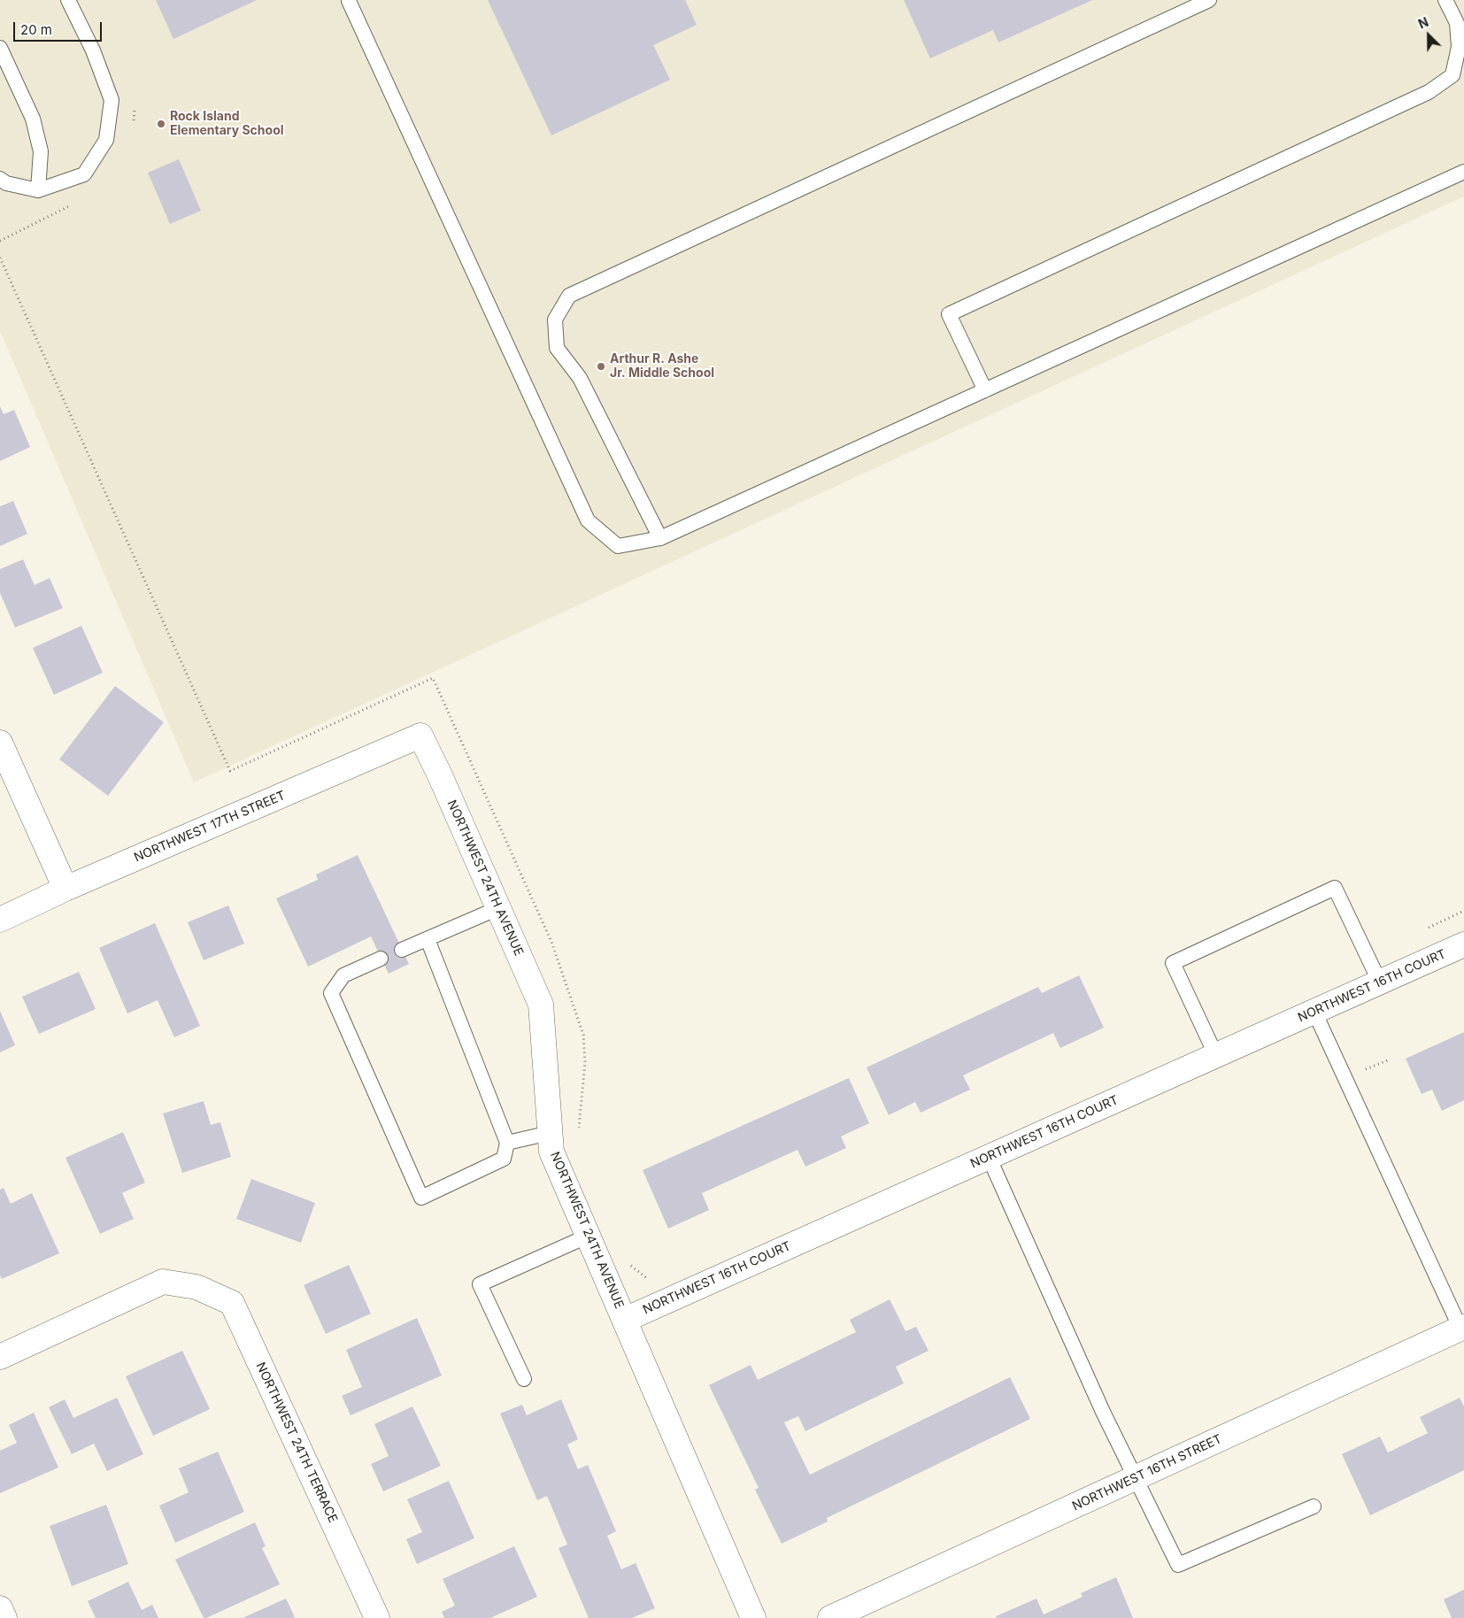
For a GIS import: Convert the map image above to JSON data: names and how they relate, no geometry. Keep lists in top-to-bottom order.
{
  "streets": {
    "street": [
      "NORTHWEST 17TH STREET",
      "NORTHWEST 24TH AVENUE",
      "NORTHWEST 16TH COURT",
      "NORTHWEST 24TH TERRACE",
      "NORTHWEST 16TH STREET"
    ]
  },
  "crossings": [
    ["NORTHWEST 17TH STREET", "NORTHWEST 24TH AVENUE"],
    ["NORTHWEST 24TH AVENUE", "NORTHWEST 16TH COURT"]
  ],
  "places": ["Rock Island Elementary School", "Arthur R. Ashe Jr. Middle School"],
  "scale_bar": "20 m",
  "north": "top left"
}
